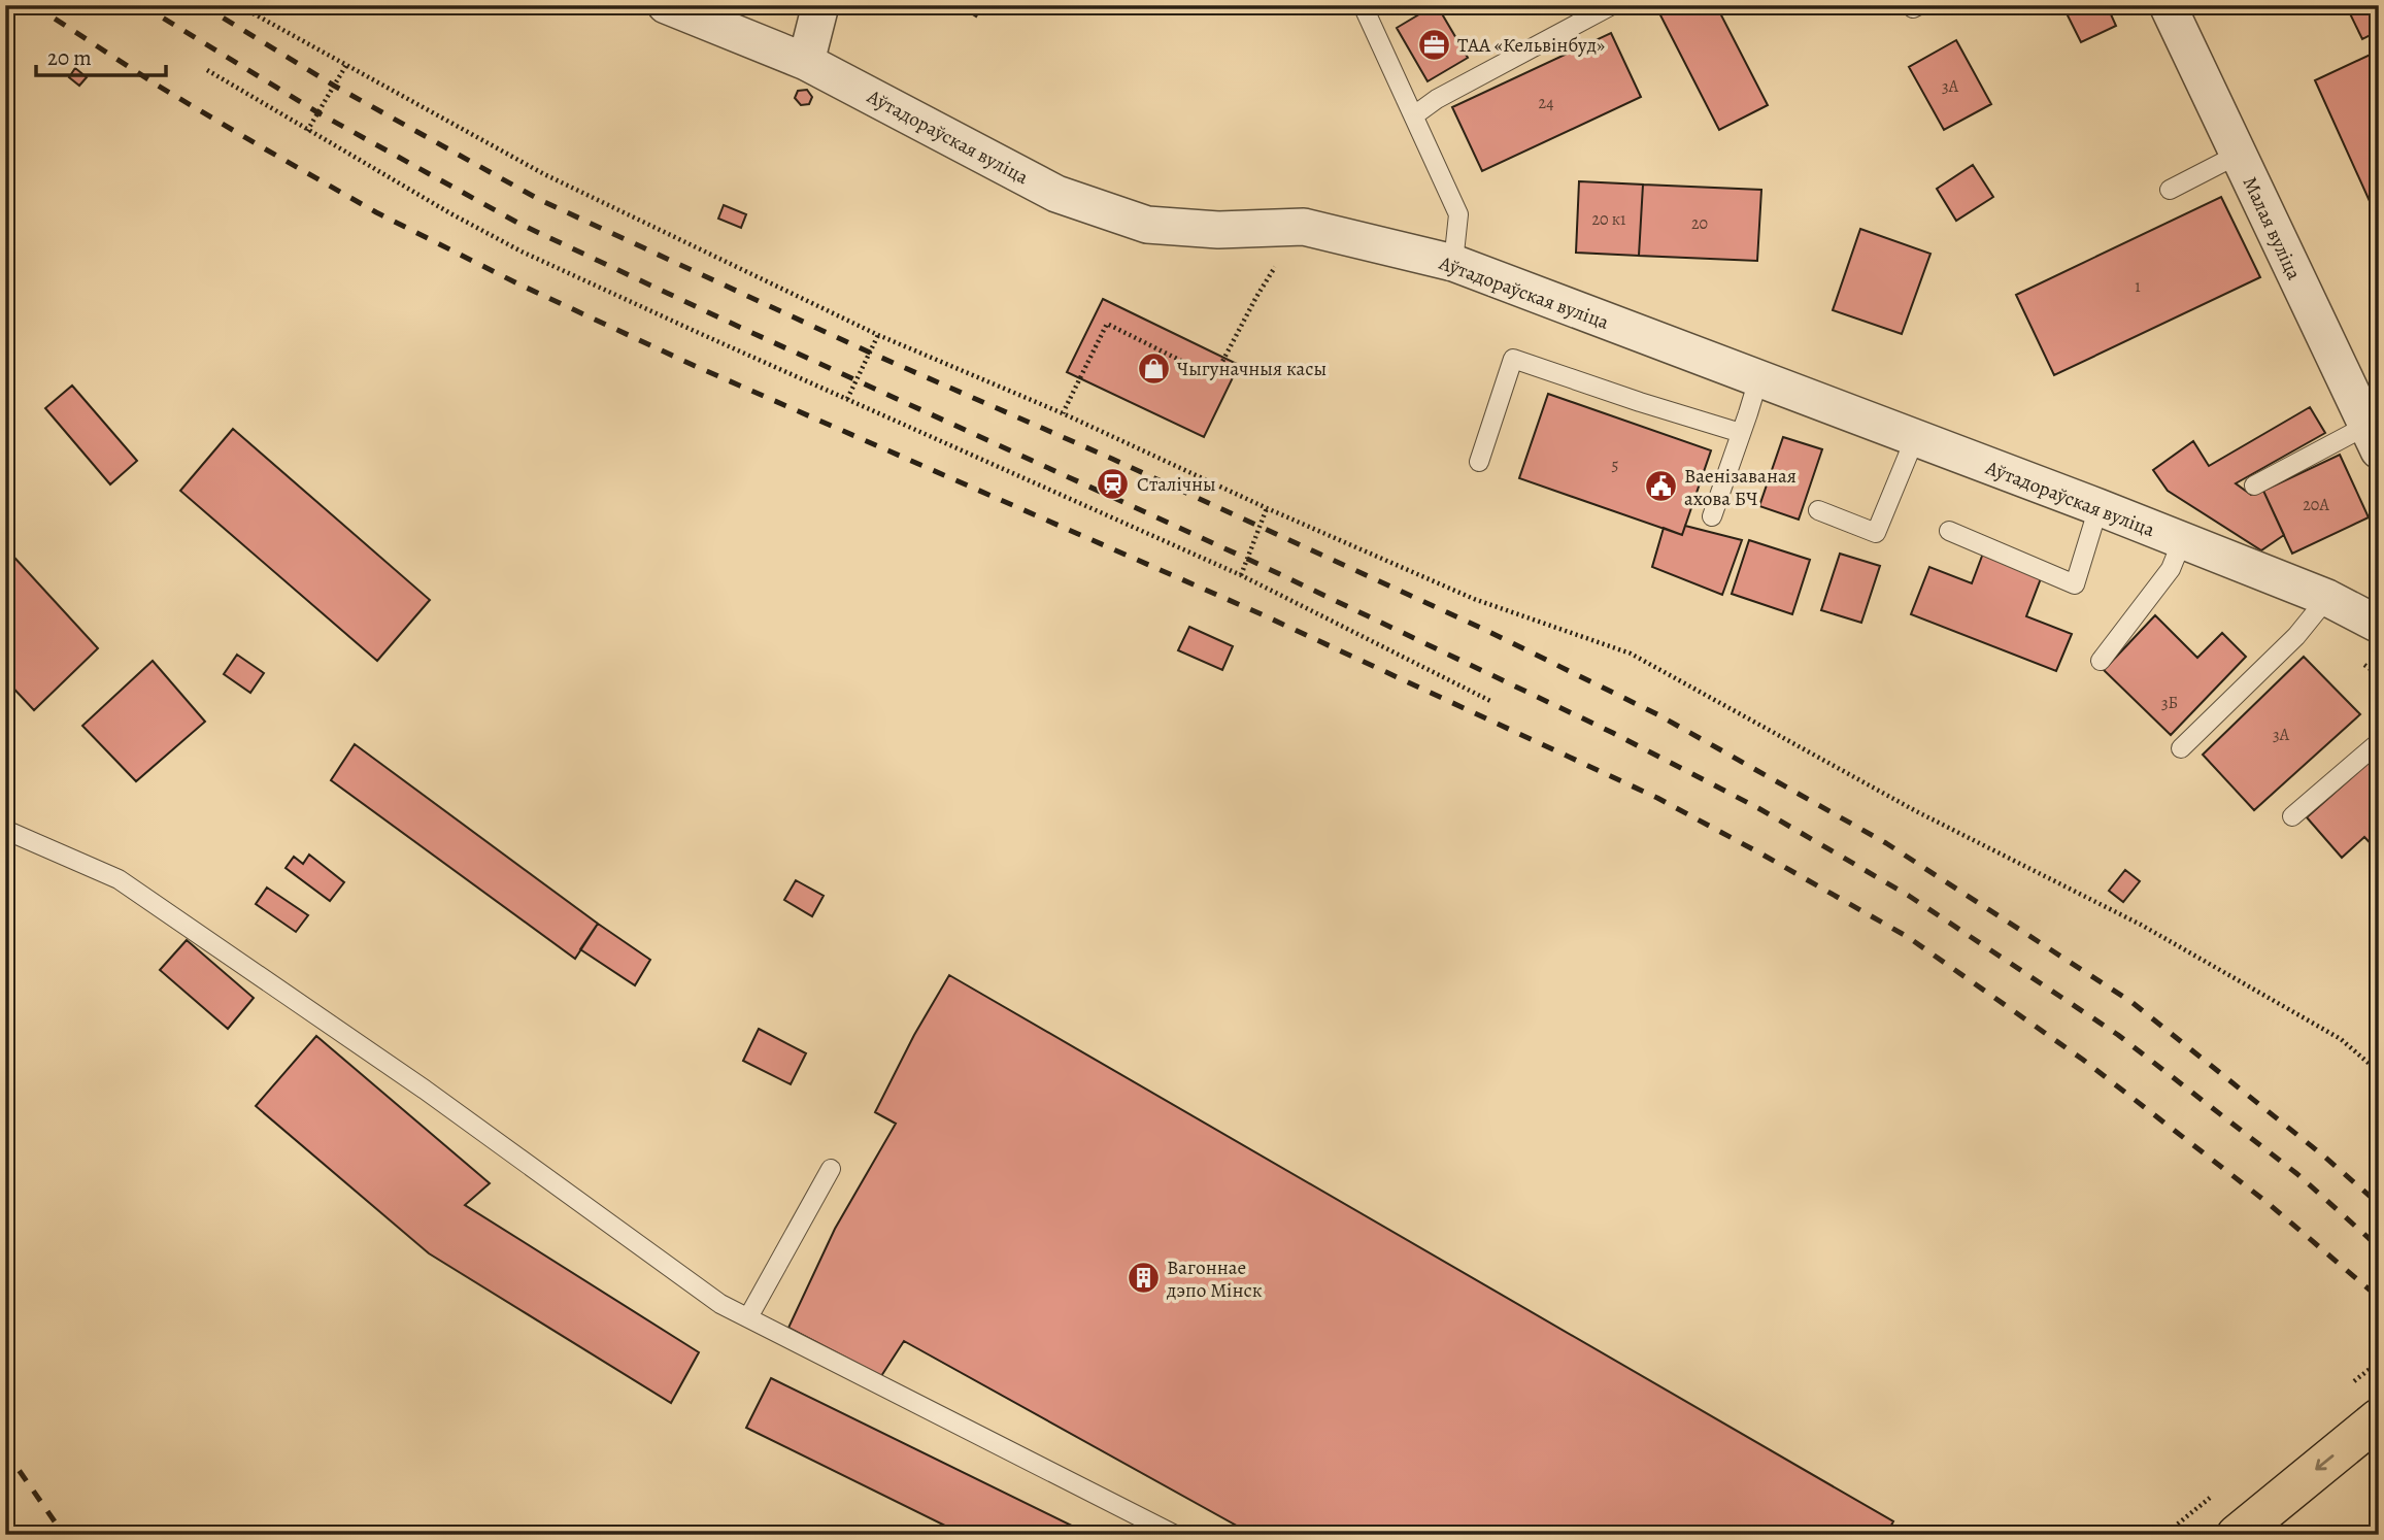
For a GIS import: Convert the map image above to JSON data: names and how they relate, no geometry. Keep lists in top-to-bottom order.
{
  "streets": {
    "street": ["Аўтадораўская вуліца", "Малая вуліца"]
  },
  "places": {
    "office": ["ТАА «Кельвінбуд»"],
    "shop": ["Чыгуначныя касы"],
    "station": ["Сталічны"],
    "public building": ["Ваенізаваная ахова БЧ"],
    "building": ["Вагоннае дэпо Мінск"]
  },
  "house_numbers": [
    "3А",
    "24",
    "20 к1",
    "20",
    "1",
    "5",
    "20А",
    "3Б",
    "3А"
  ],
  "scale_bar": "20 m"
}
